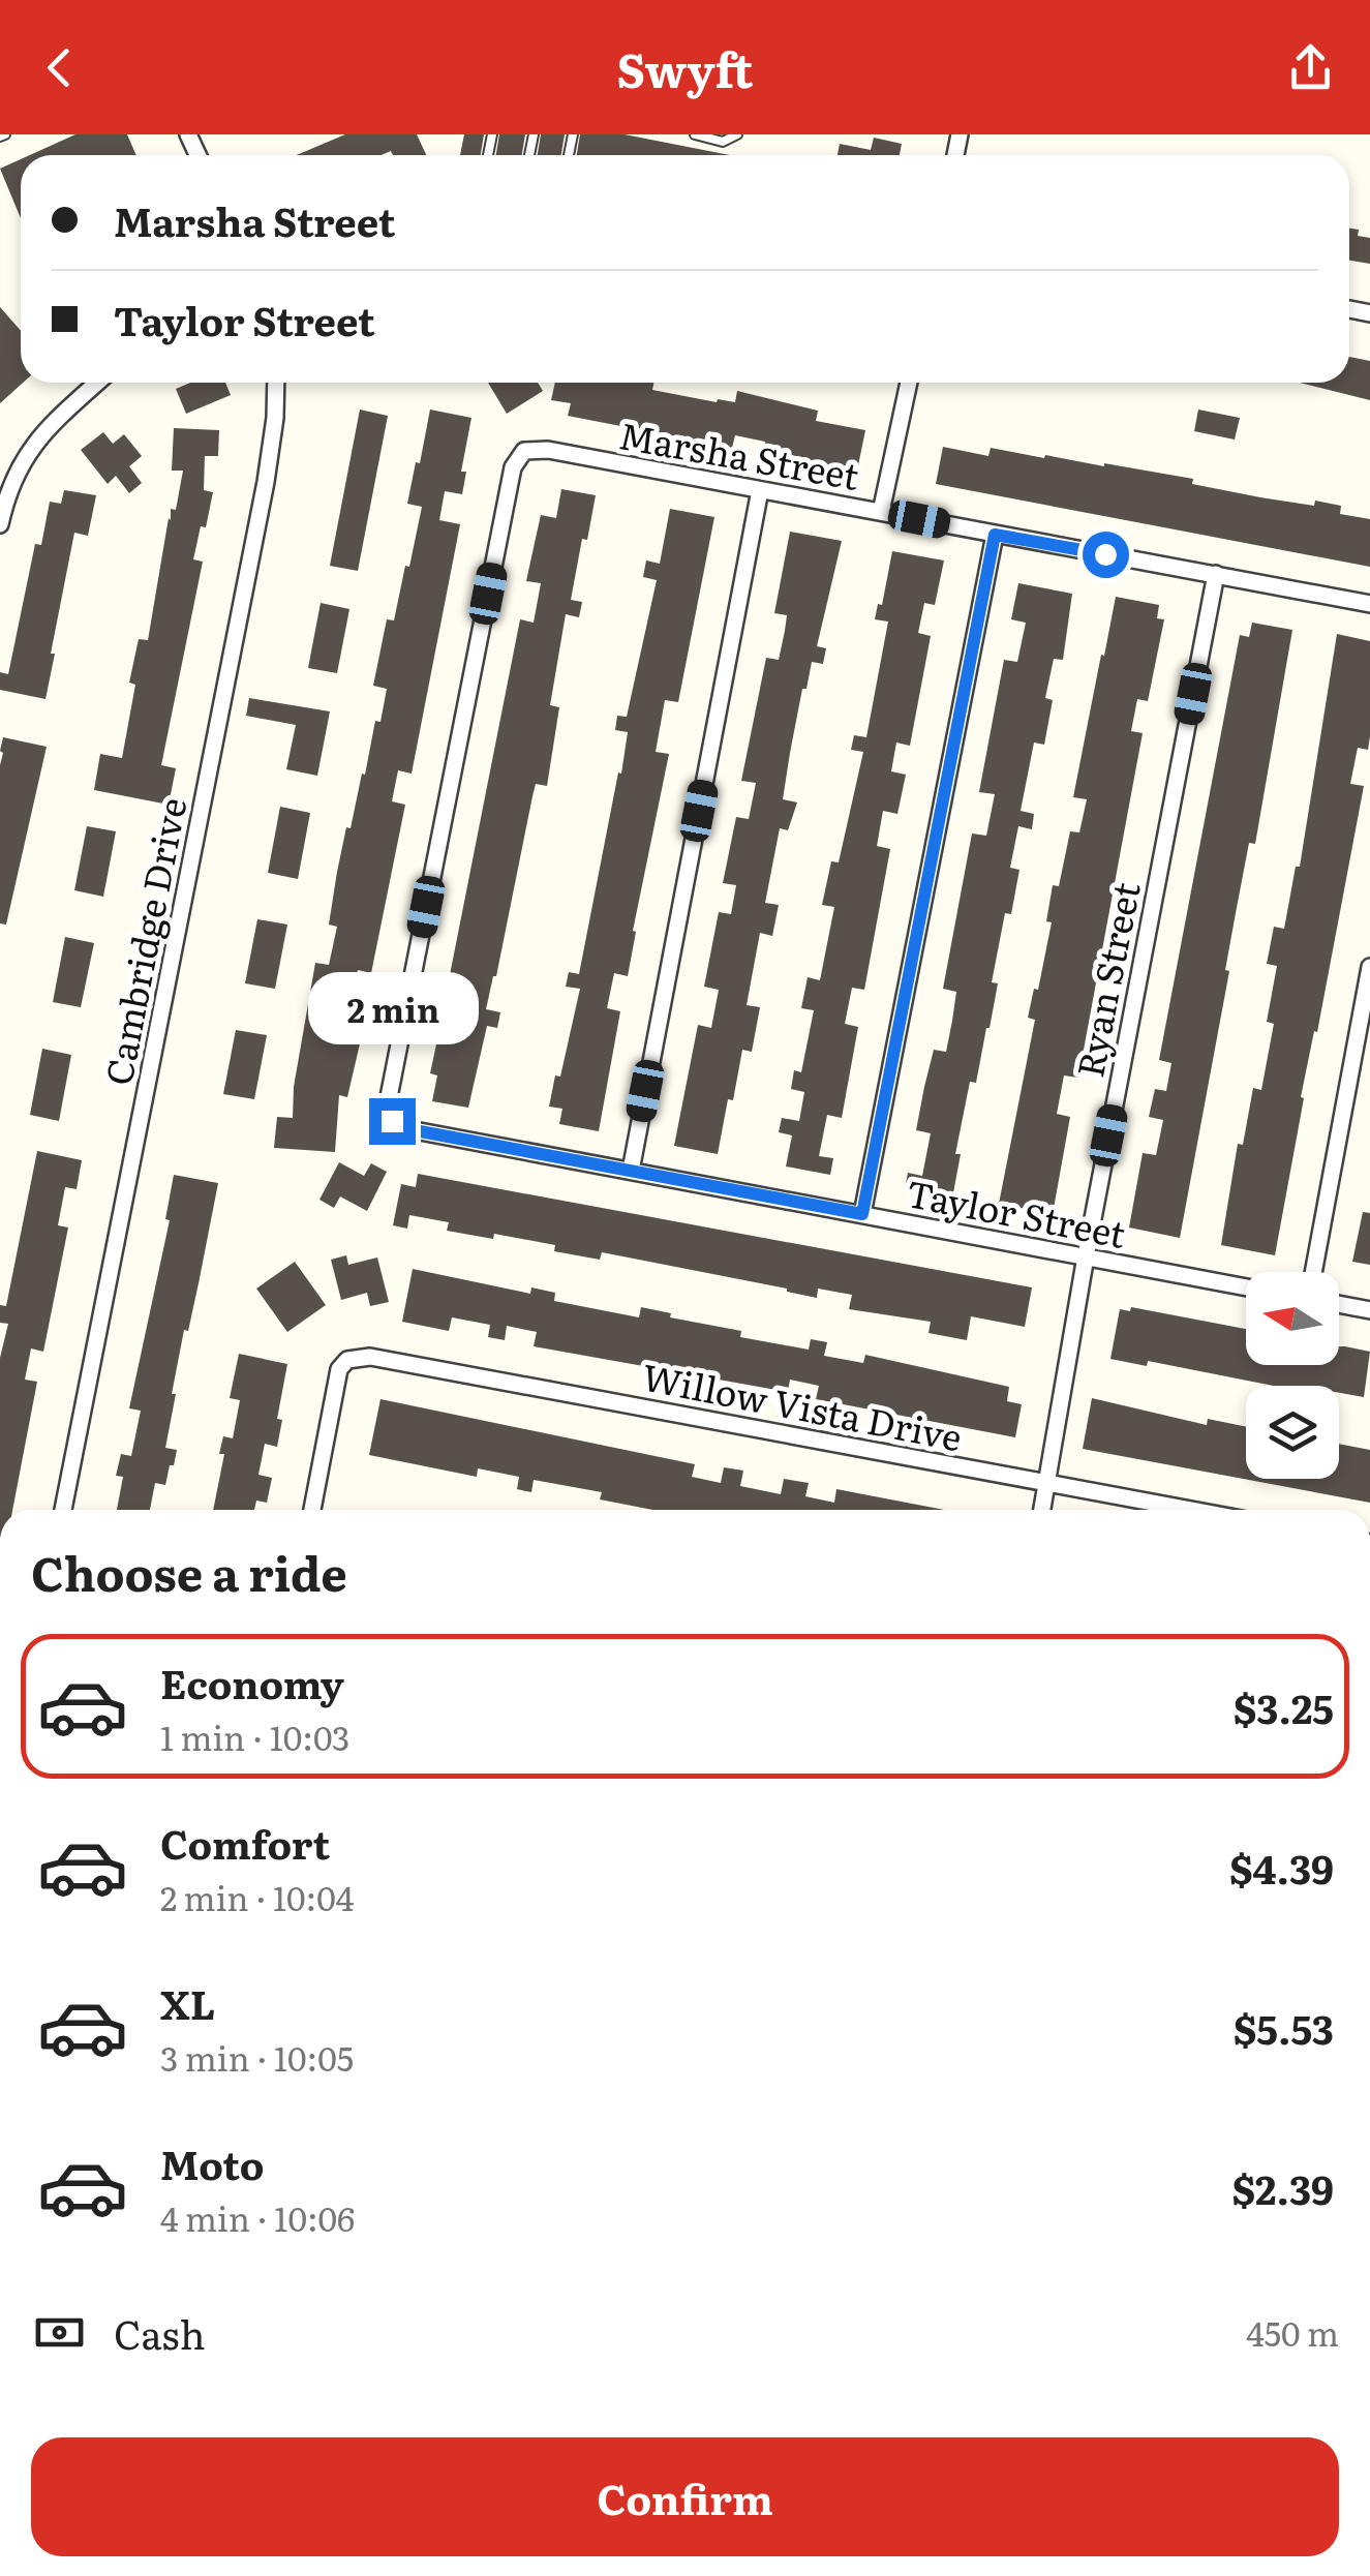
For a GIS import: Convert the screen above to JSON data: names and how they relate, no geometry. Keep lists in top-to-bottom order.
{
  "streets": {
    "street": [
      "Marsha Street",
      "Cambridge Drive",
      "Ryan Street",
      "Taylor Street",
      "Willow Vista Drive"
    ]
  },
  "crossings": [
    ["Marsha Street", "Ryan Street"],
    ["Marsha Street", "Taylor Street"],
    ["Ryan Street", "Taylor Street"],
    ["Ryan Street", "Willow Vista Drive"]
  ],
  "north": "left",
  "page": {
    "header": "Swyft",
    "banner": ["Marsha Street", "Taylor Street"],
    "bubble": "2 min",
    "heading": "Choose a ride",
    "list": [
      {
        "name": "Economy",
        "note": "1 min · 10:03",
        "value": "$3.25"
      },
      {
        "name": "Comfort",
        "note": "2 min · 10:04",
        "value": "$4.39"
      },
      {
        "name": "XL",
        "note": "3 min · 10:05",
        "value": "$5.53"
      },
      {
        "name": "Moto",
        "note": "4 min · 10:06",
        "value": "$2.39"
      }
    ],
    "pay": ["Cash", "450 m"],
    "buttons": "Confirm"
  }
}
